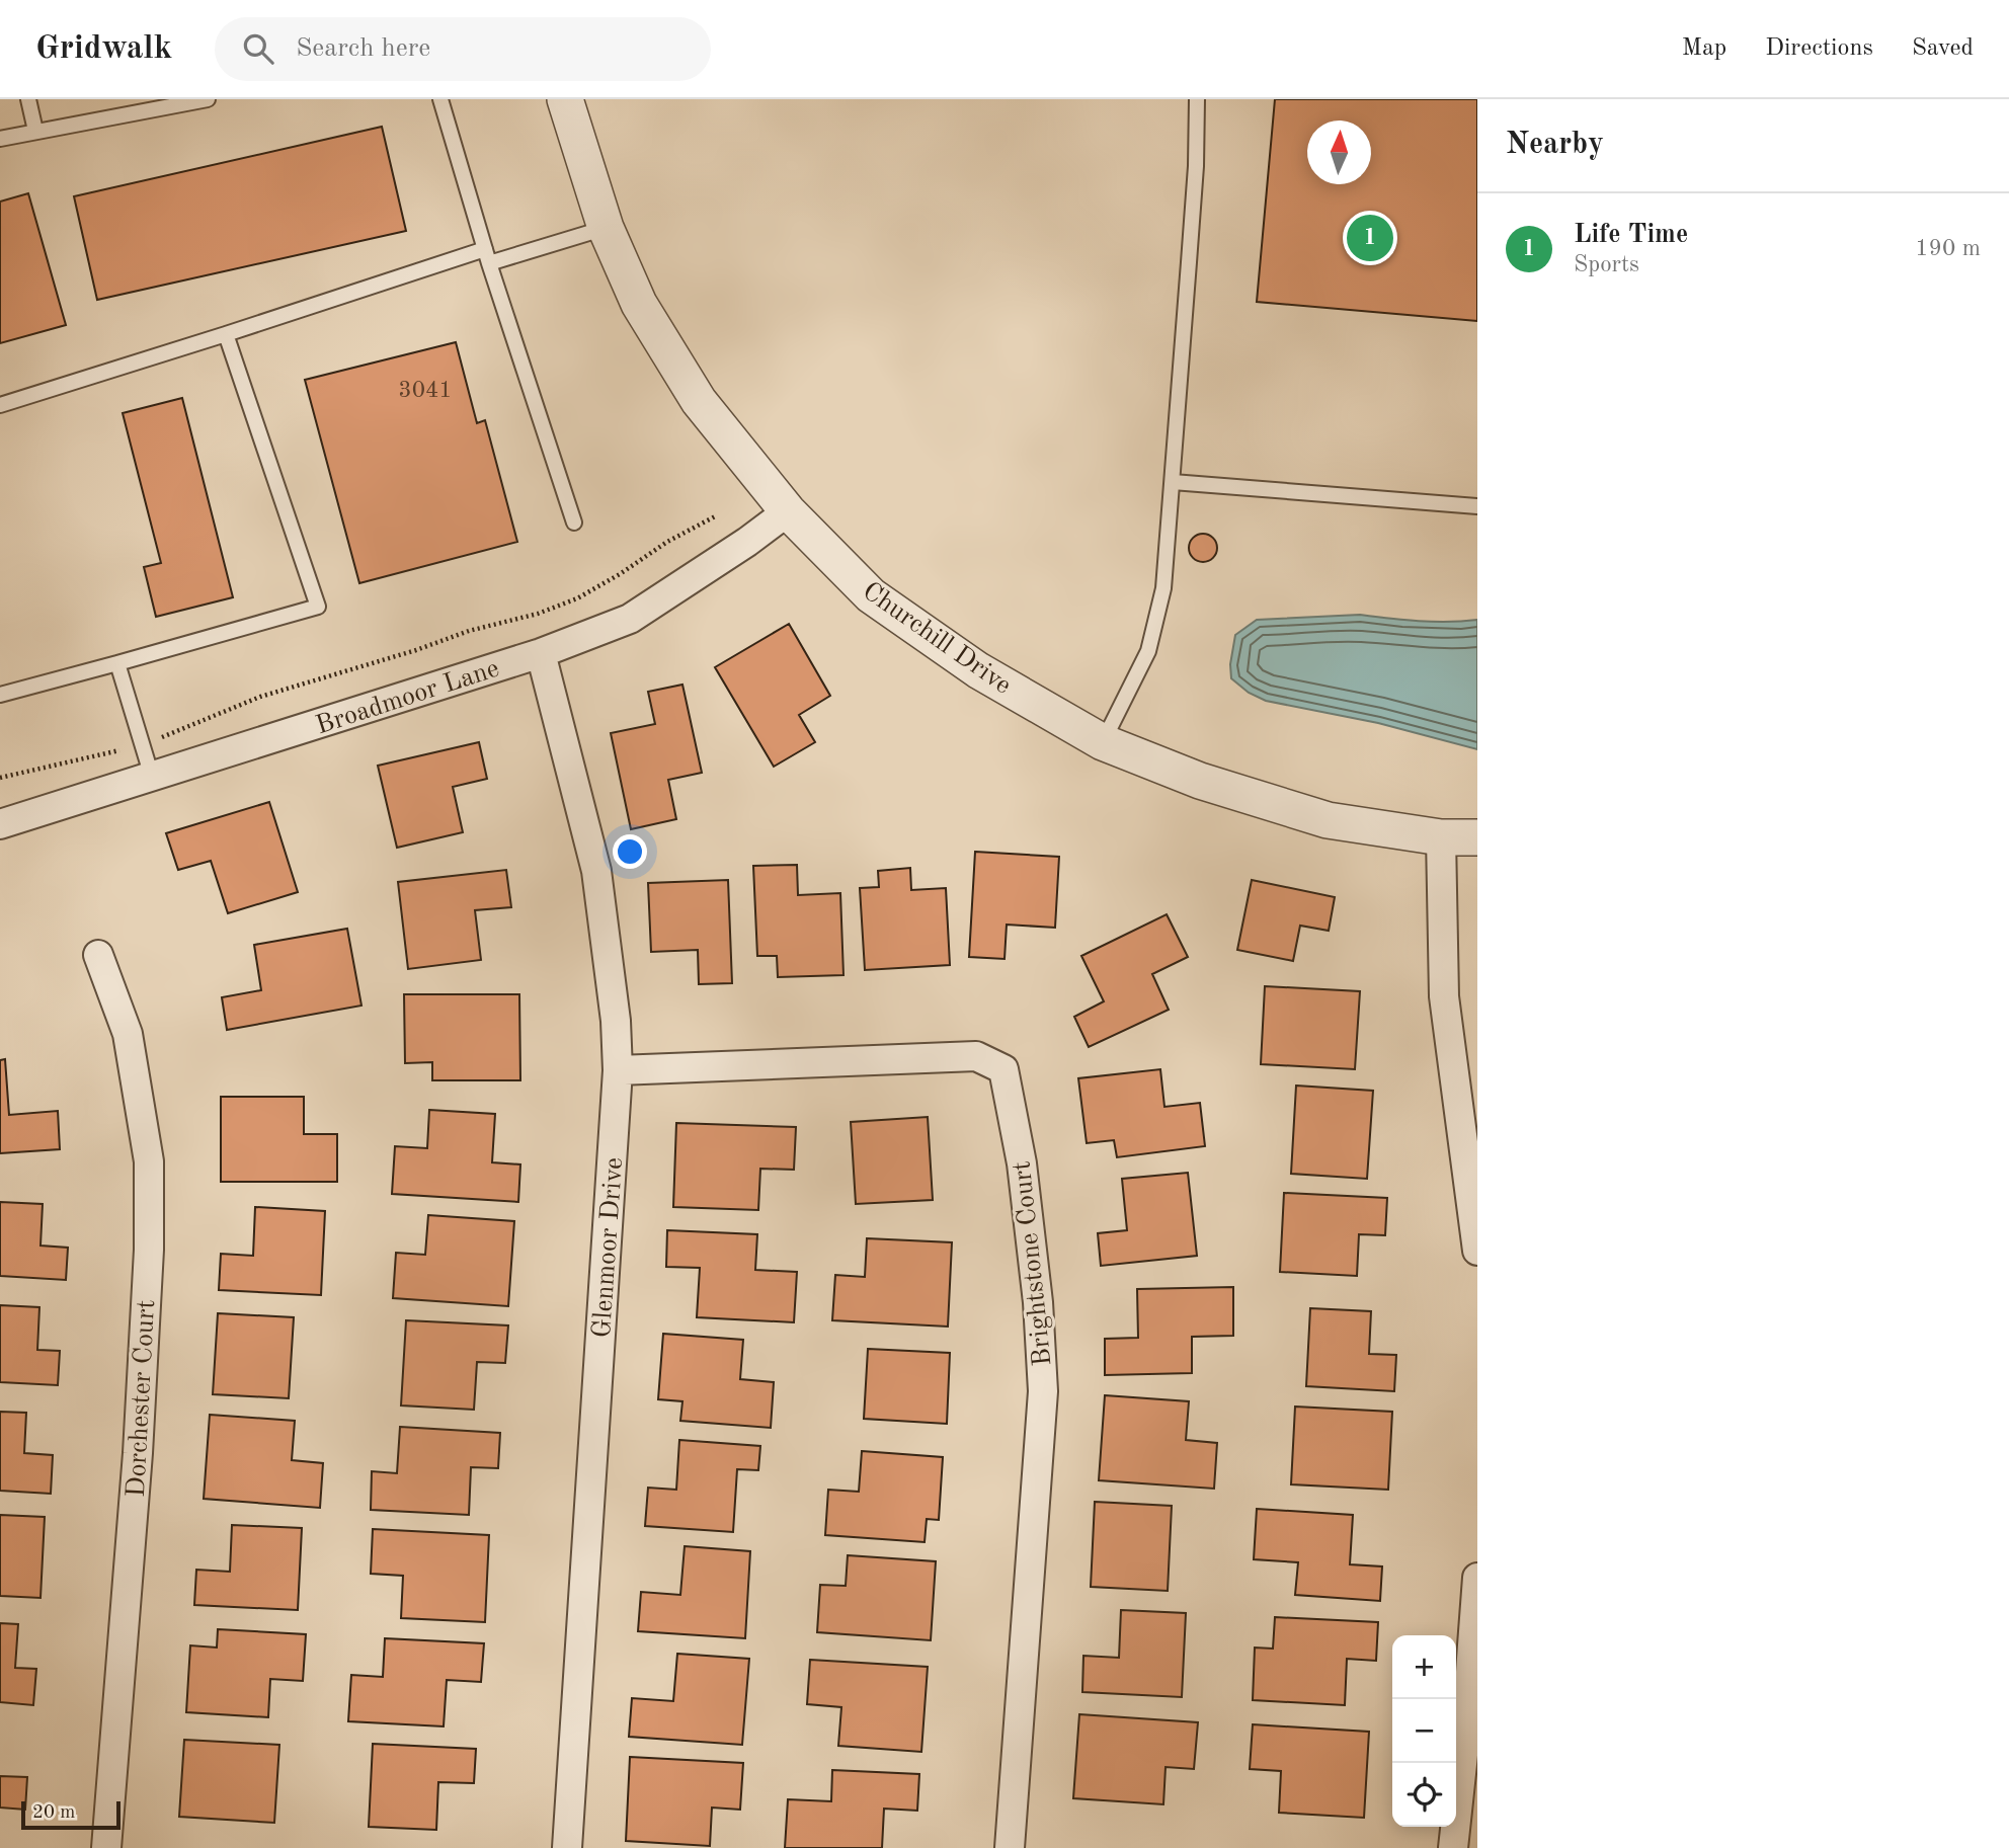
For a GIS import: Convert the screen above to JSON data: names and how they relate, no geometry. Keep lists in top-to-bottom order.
{
  "streets": {
    "street": [
      "Churchill Drive",
      "Broadmoor Lane",
      "Glenmoor Drive",
      "Brightstone Court",
      "Dorchester Court"
    ]
  },
  "crossings": [
    ["Churchill Drive", "Broadmoor Lane"],
    ["Broadmoor Lane", "Glenmoor Drive"],
    ["Glenmoor Drive", "Brightstone Court"]
  ],
  "house_numbers": ["3041"],
  "scale_bar": "20 m",
  "north": "top",
  "page": {
    "header": "Gridwalk",
    "search": "Search here",
    "nav": ["Map", "Directions", "Saved"],
    "heading": "Nearby",
    "list": [
      {
        "mark": "1",
        "name": "Life Time",
        "note": "Sports",
        "value": "190 m"
      }
    ],
    "pins": "1",
    "map_buttons": ["+", "−"],
    "scale": "20 m"
  }
}
